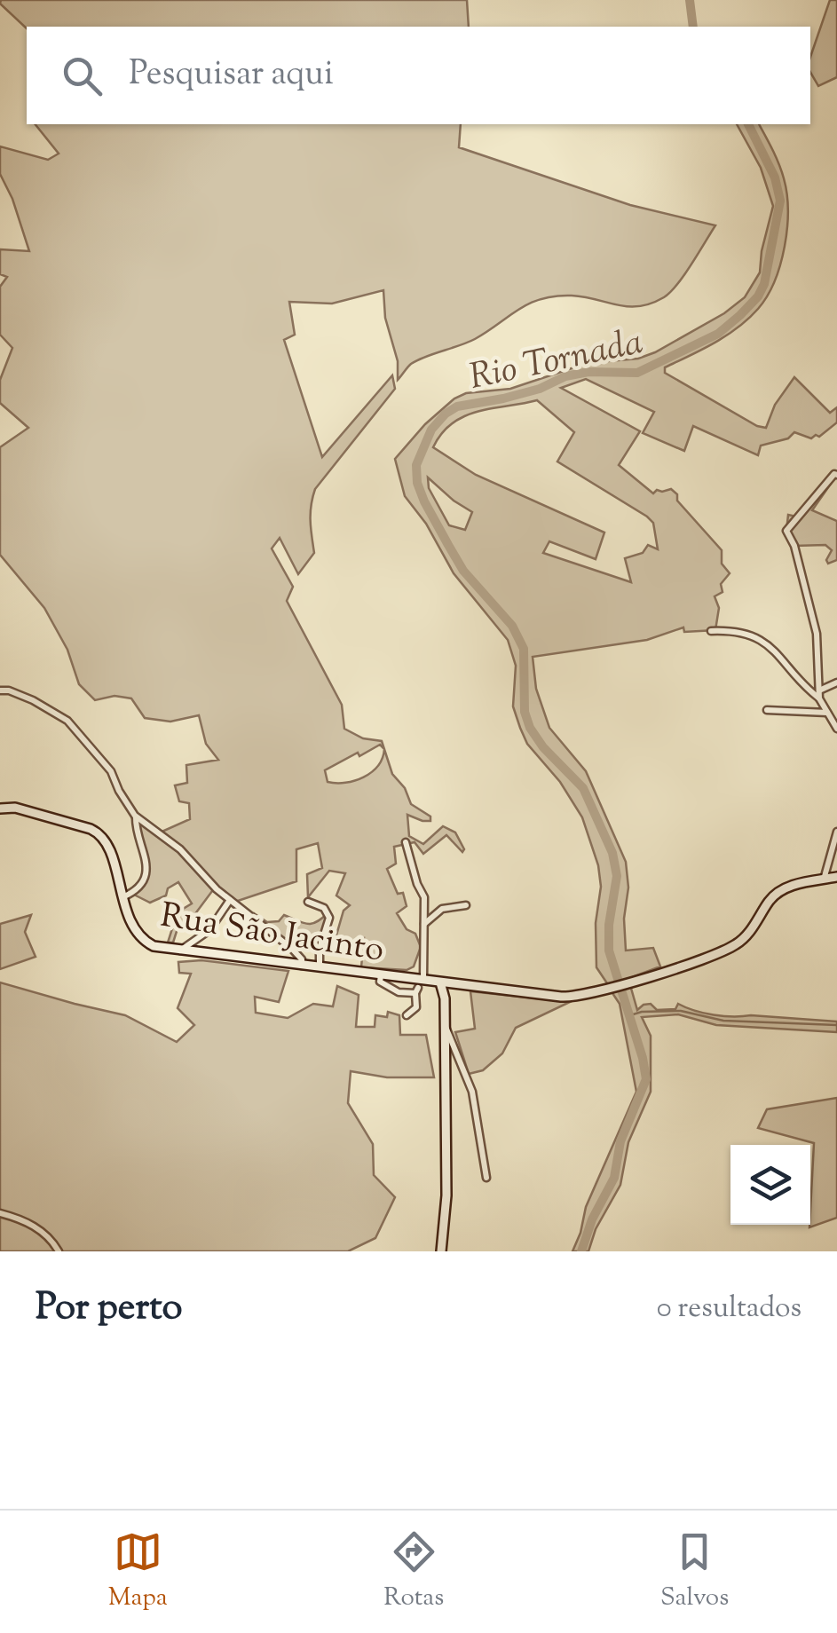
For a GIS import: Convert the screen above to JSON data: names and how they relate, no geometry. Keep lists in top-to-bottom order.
{
  "streets": {
    "main road": ["Rua São Jacinto"]
  },
  "water": ["Rio Tornada"],
  "page": {
    "search": "Pesquisar aqui",
    "heading": ["Por perto", "0 resultados"],
    "nav": ["Mapa", "Rotas", "Salvos"]
  }
}
